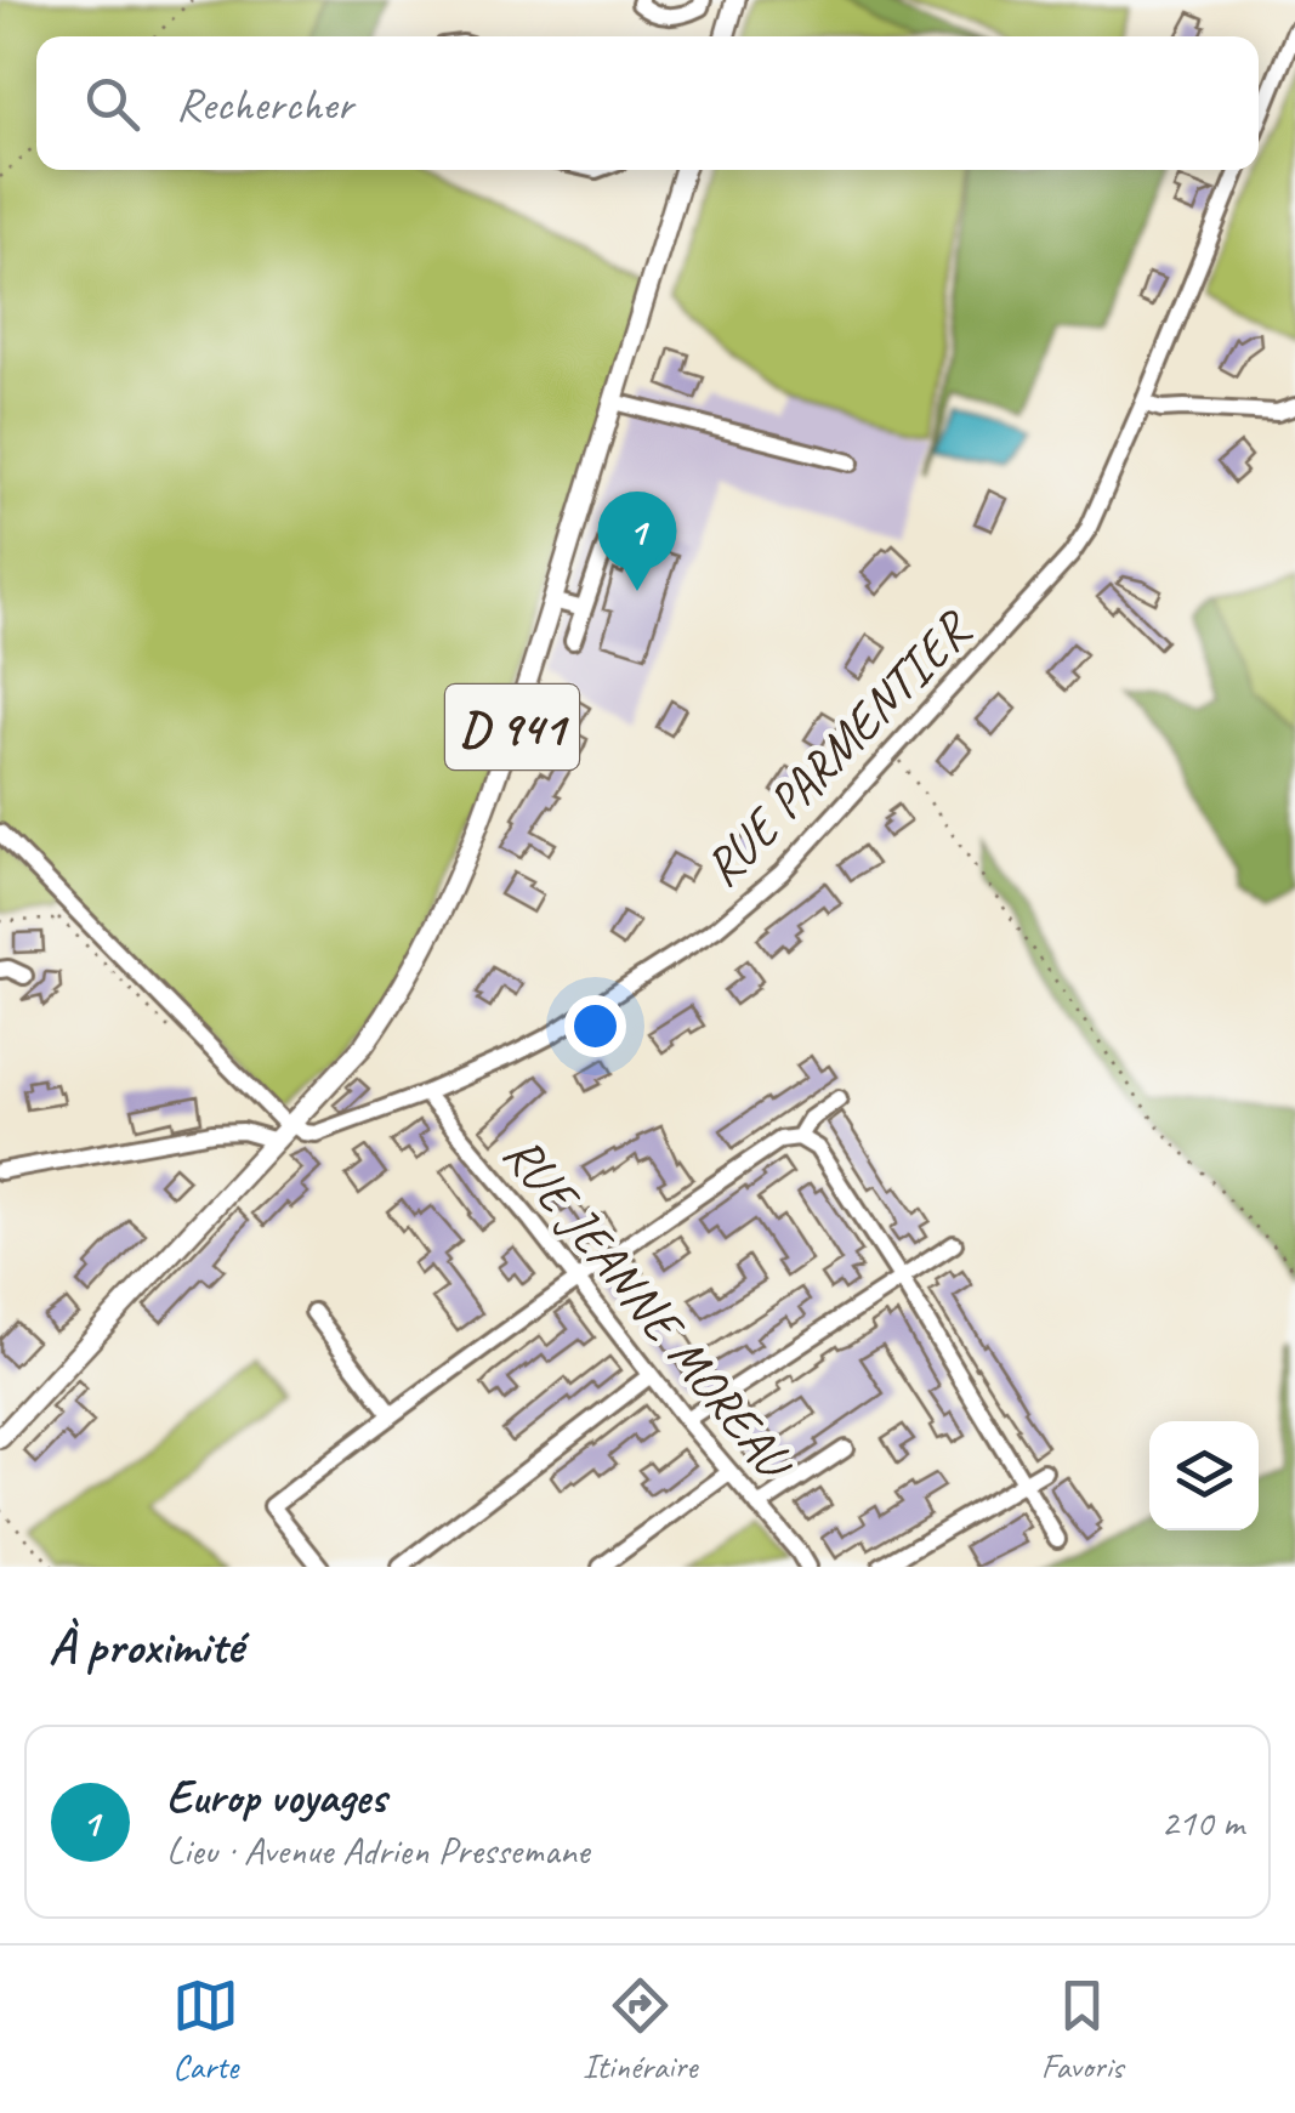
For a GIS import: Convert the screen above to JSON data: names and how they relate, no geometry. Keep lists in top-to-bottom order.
{
  "streets": {
    "main road": ["D 941"],
    "street": ["RUE PARMENTIER", "RUE JEANNE MOREAU"]
  },
  "crossings": [
    ["D 941", "RUE PARMENTIER"],
    ["RUE PARMENTIER", "RUE JEANNE MOREAU"]
  ],
  "page": {
    "search": "Rechercher",
    "pins": "1",
    "heading": "À proximité",
    "list": [
      {
        "mark": "1",
        "name": "Europ voyages",
        "note": "Lieu · Avenue Adrien Pressemane",
        "value": "210 m"
      }
    ],
    "nav": ["Carte", "Itinéraire", "Favoris"]
  }
}
